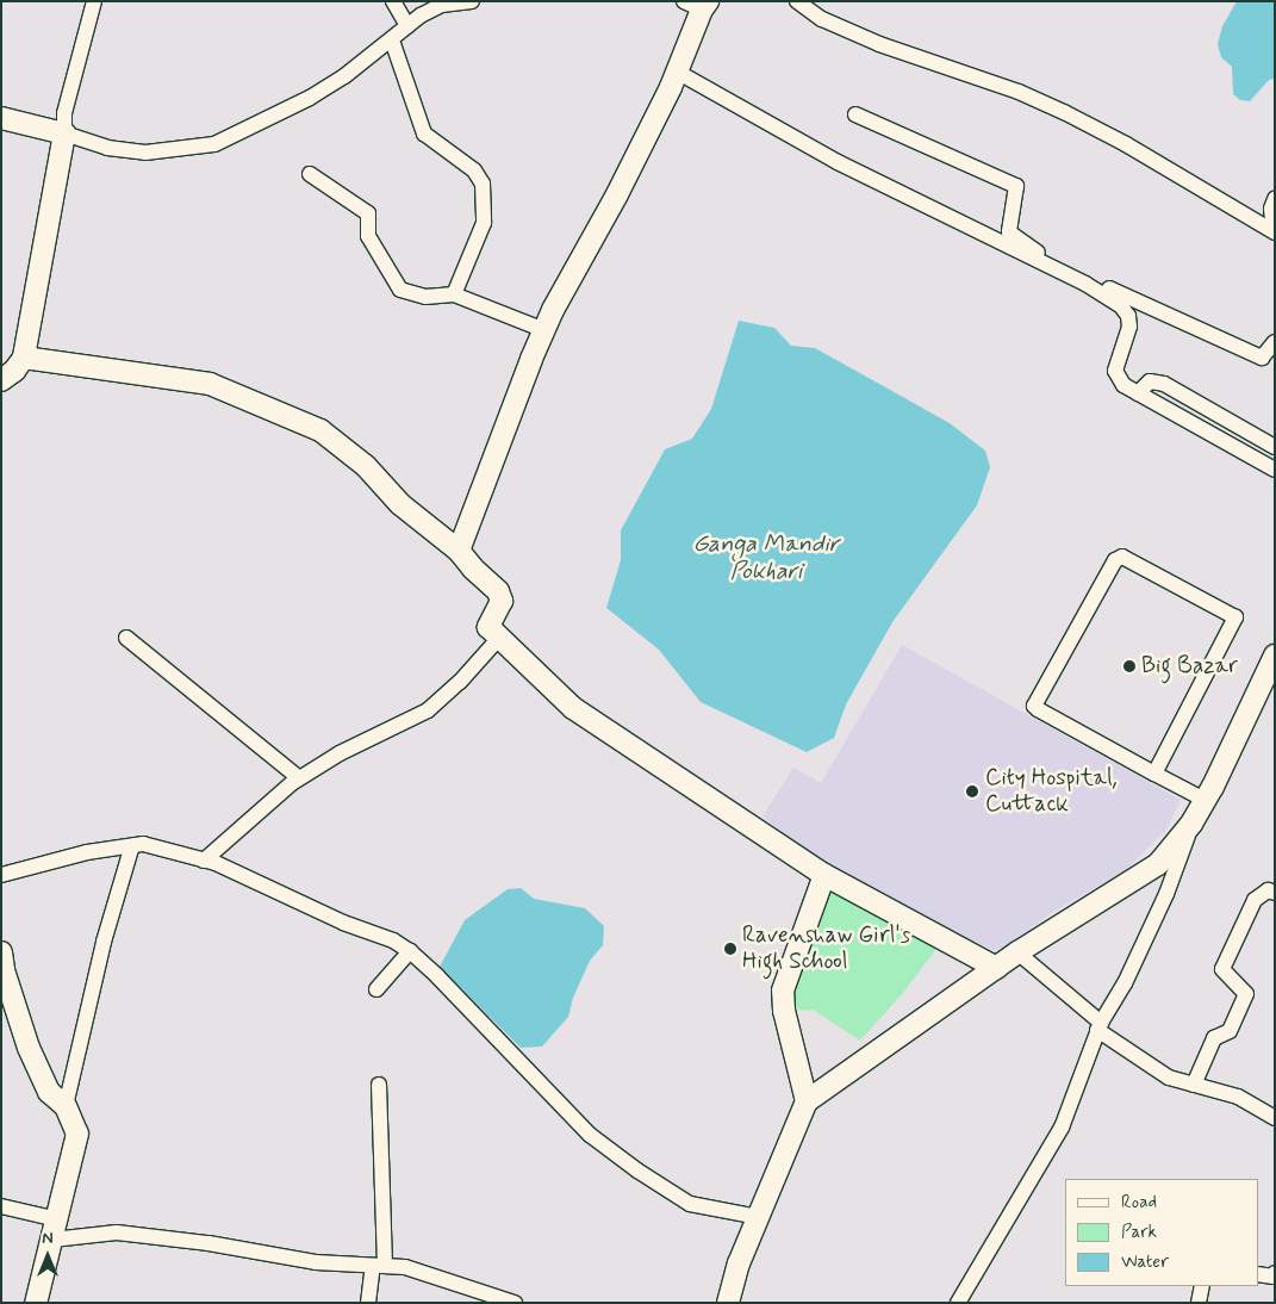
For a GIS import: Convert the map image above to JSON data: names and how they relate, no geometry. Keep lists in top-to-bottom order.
{
  "water": ["Ganga Mandir Pokhari"],
  "places": ["Big Bazar", "City Hospital, Cuttack", "Ravenshaw Girl's High School"],
  "legend": ["Road", "Park", "Water"],
  "north": "top"
}
